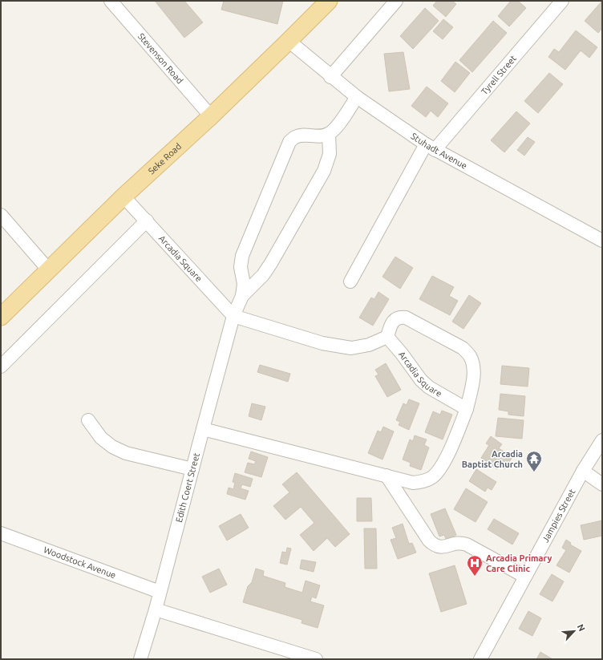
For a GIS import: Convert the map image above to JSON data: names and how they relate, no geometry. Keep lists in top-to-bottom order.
{
  "streets": {
    "main road": ["Seke Road"],
    "street": [
      "Stevenson Road",
      "Tyrell Street",
      "Stuhadt Avenue",
      "Arcadia Square",
      "Edith Coert Street",
      "Jampies Street",
      "Woodstock Avenue"
    ]
  },
  "crossings": [
    ["Stevenson Road", "Seke Road"],
    ["Tyrell Street", "Stuhadt Avenue"],
    ["Stuhadt Avenue", "Seke Road"],
    ["Seke Road", "Arcadia Square"],
    ["Arcadia Square", "Edith Coert Street"],
    ["Edith Coert Street", "Woodstock Avenue"]
  ],
  "places": {
    "temple": ["Arcadia Baptist Church"],
    "hospital": ["Arcadia Primary Care Clinic"]
  },
  "north": "top right"
}
